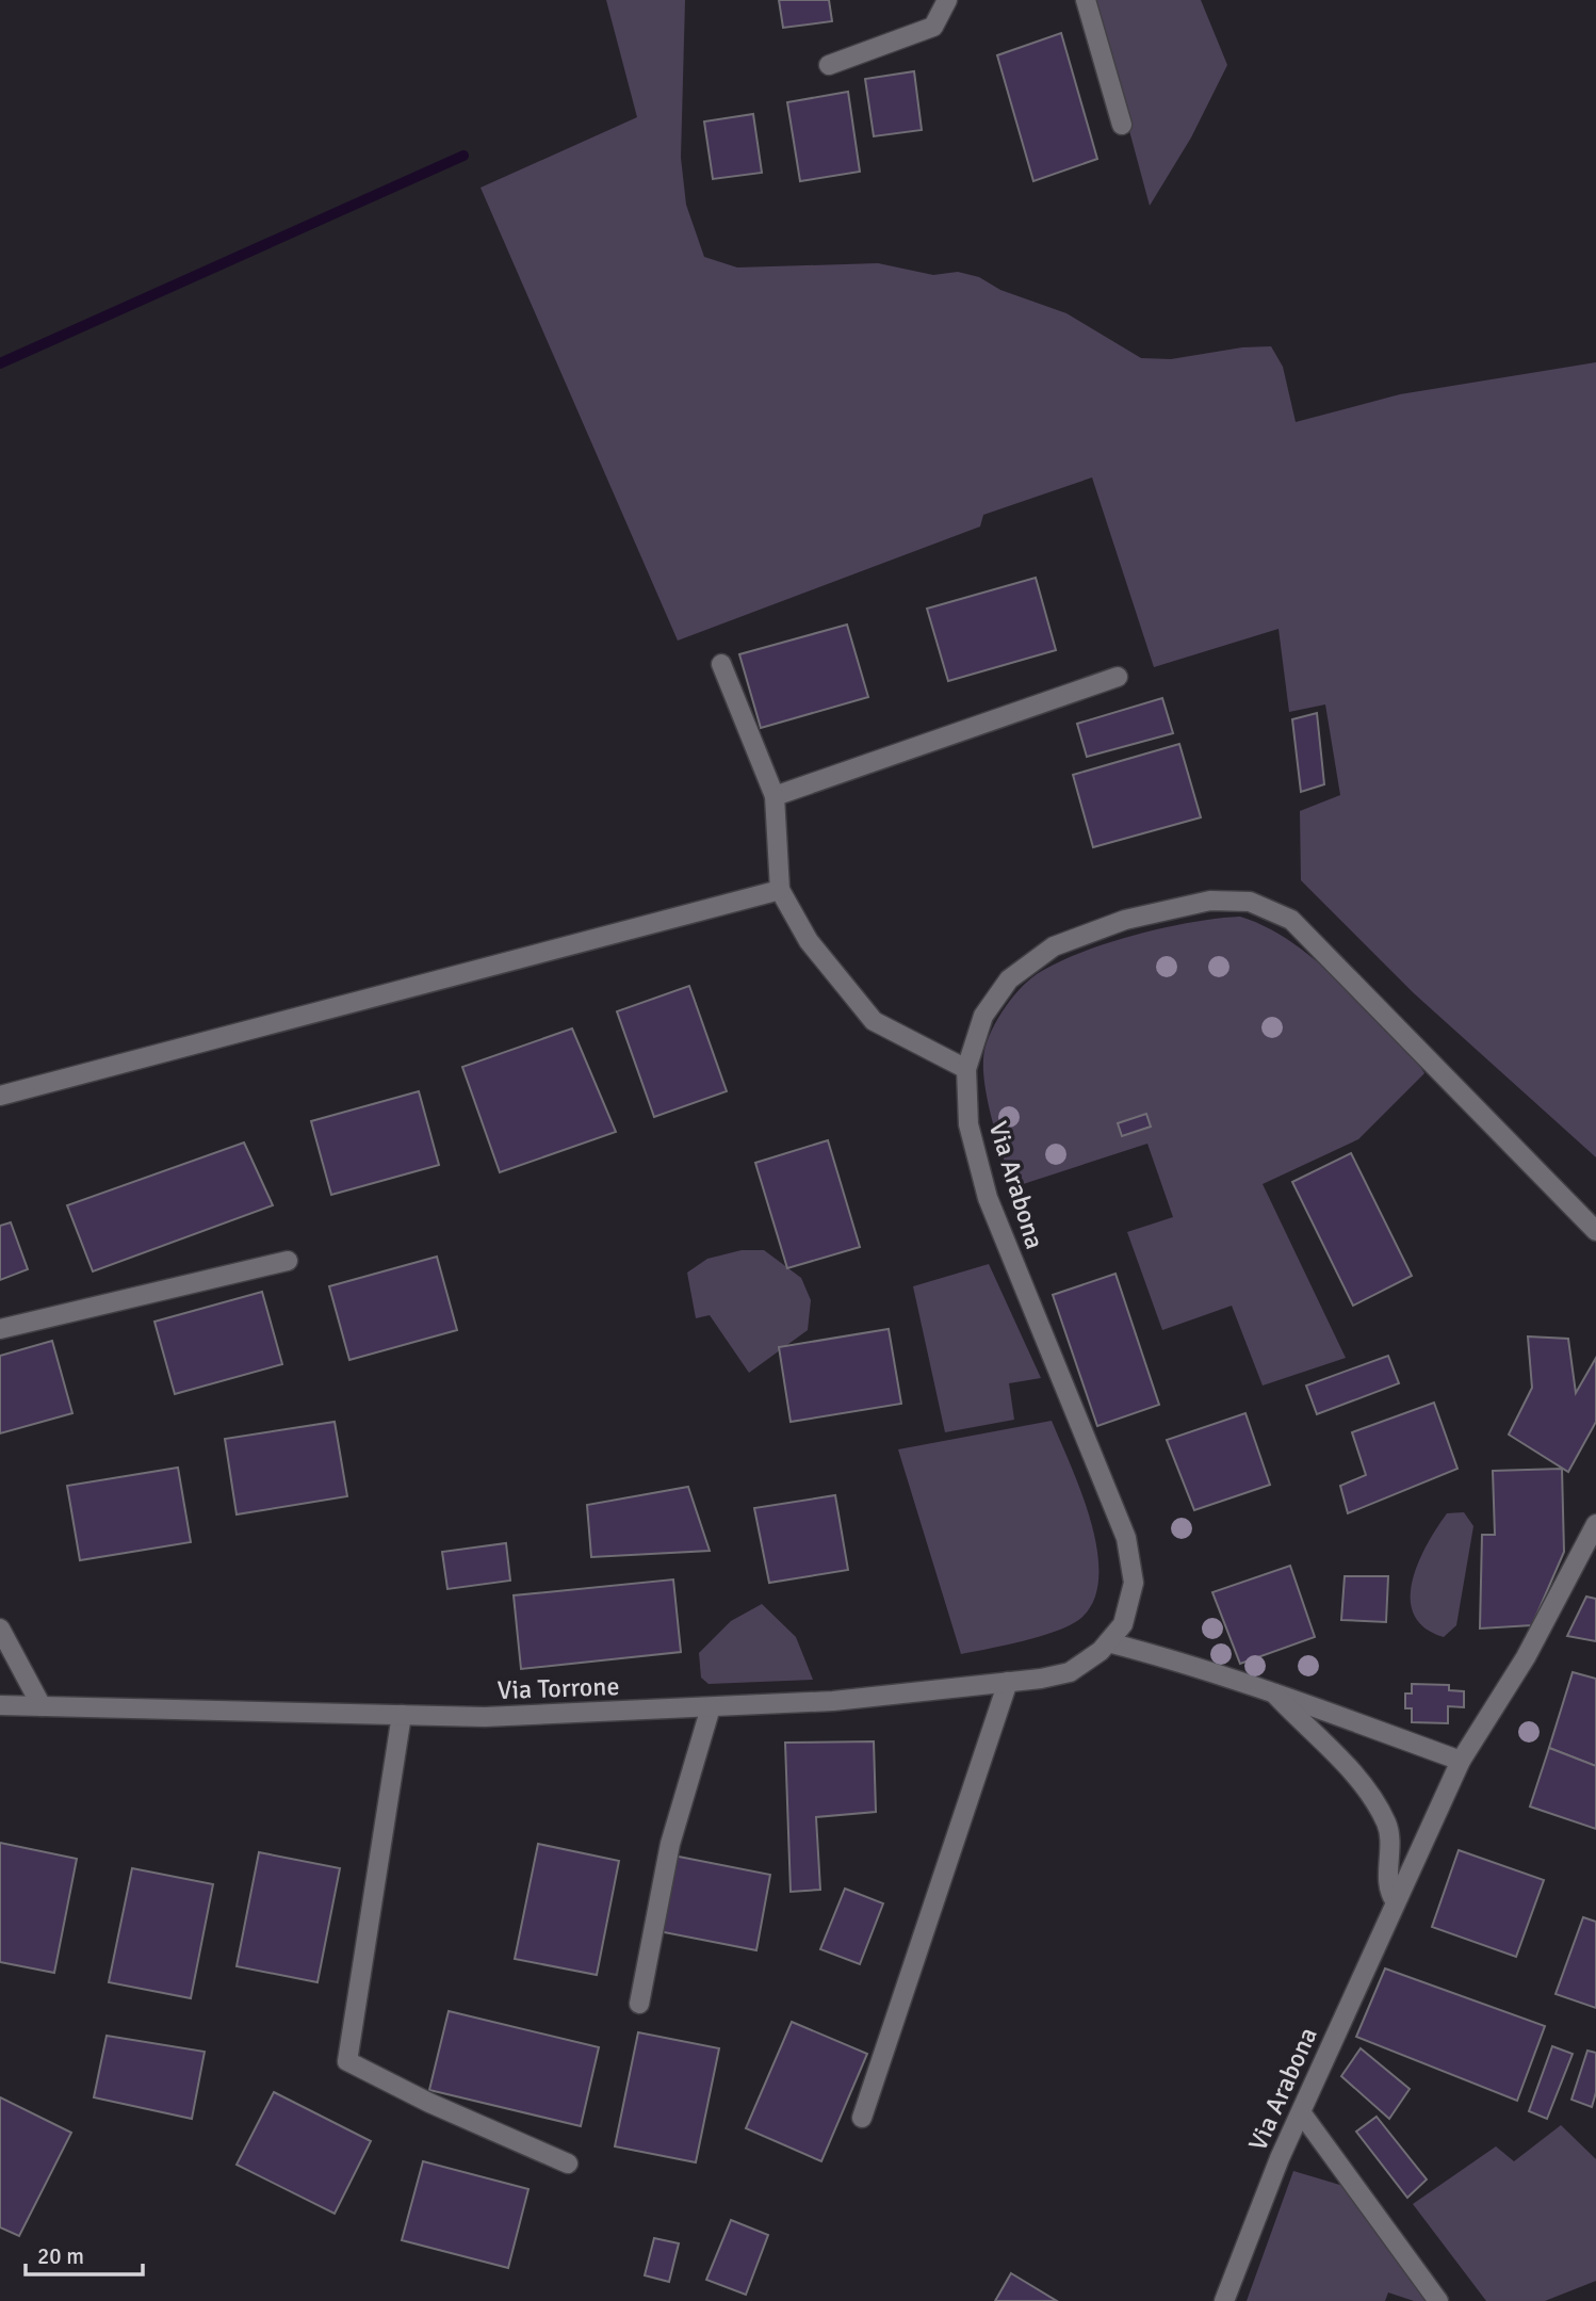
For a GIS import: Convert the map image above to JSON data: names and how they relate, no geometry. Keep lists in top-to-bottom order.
{
  "streets": {
    "street": ["Via Arabona", "Via Torrone"]
  },
  "crossings": [
    ["Via Arabona", "Via Torrone"]
  ],
  "scale_bar": "20 m"
}
